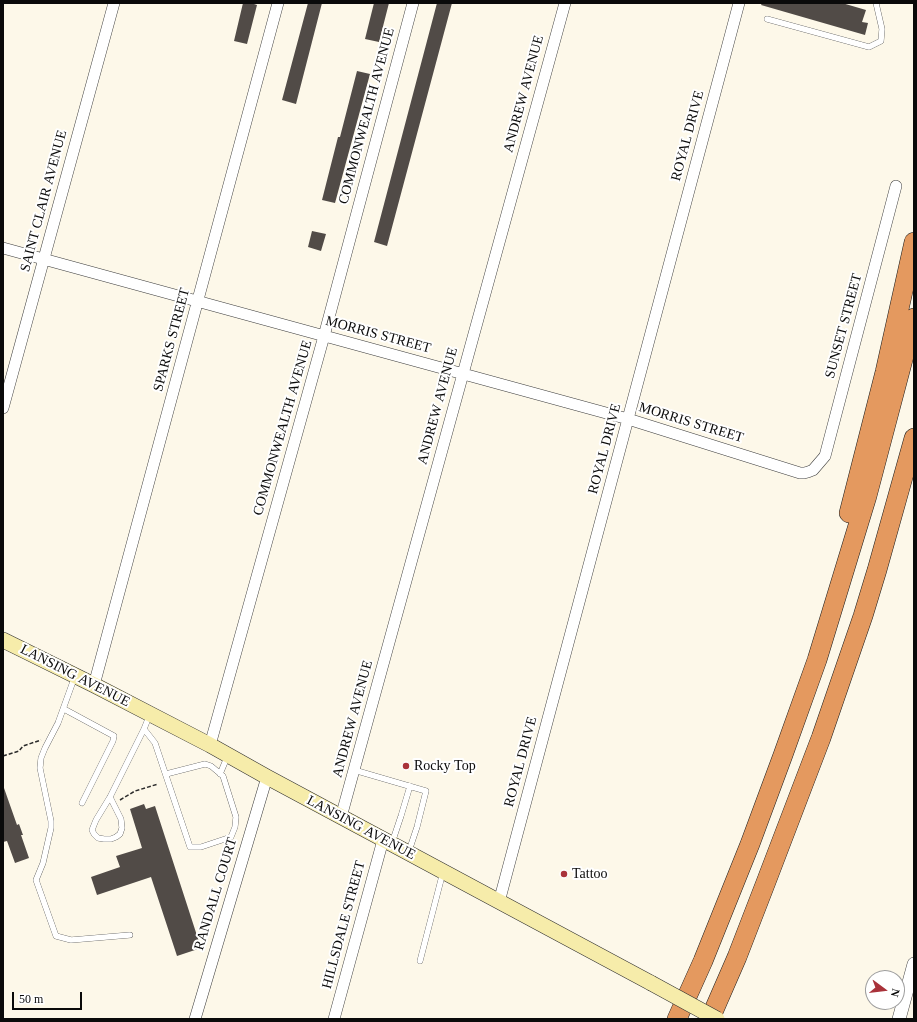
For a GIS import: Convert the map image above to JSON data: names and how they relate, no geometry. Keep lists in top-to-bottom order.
{
  "streets": {
    "main road": ["LANSING AVENUE"],
    "street": [
      "ANDREW AVENUE",
      "COMMONWEALTH AVENUE",
      "ROYAL DRIVE",
      "SAINT CLAIR AVENUE",
      "SUNSET STREET",
      "MORRIS STREET",
      "SPARKS STREET",
      "RANDALL COURT",
      "HILLSDALE STREET"
    ]
  },
  "crossings": [
    ["ANDREW AVENUE", "MORRIS STREET"],
    ["ANDREW AVENUE", "LANSING AVENUE"],
    ["COMMONWEALTH AVENUE", "MORRIS STREET"],
    ["COMMONWEALTH AVENUE", "LANSING AVENUE"],
    ["ROYAL DRIVE", "MORRIS STREET"],
    ["ROYAL DRIVE", "LANSING AVENUE"],
    ["SAINT CLAIR AVENUE", "MORRIS STREET"],
    ["SUNSET STREET", "MORRIS STREET"],
    ["MORRIS STREET", "SPARKS STREET"],
    ["SPARKS STREET", "LANSING AVENUE"],
    ["LANSING AVENUE", "RANDALL COURT"],
    ["LANSING AVENUE", "HILLSDALE STREET"]
  ],
  "places": ["Rocky Top", "Tattoo"],
  "scale_bar": "50 m",
  "north": "right"
}
